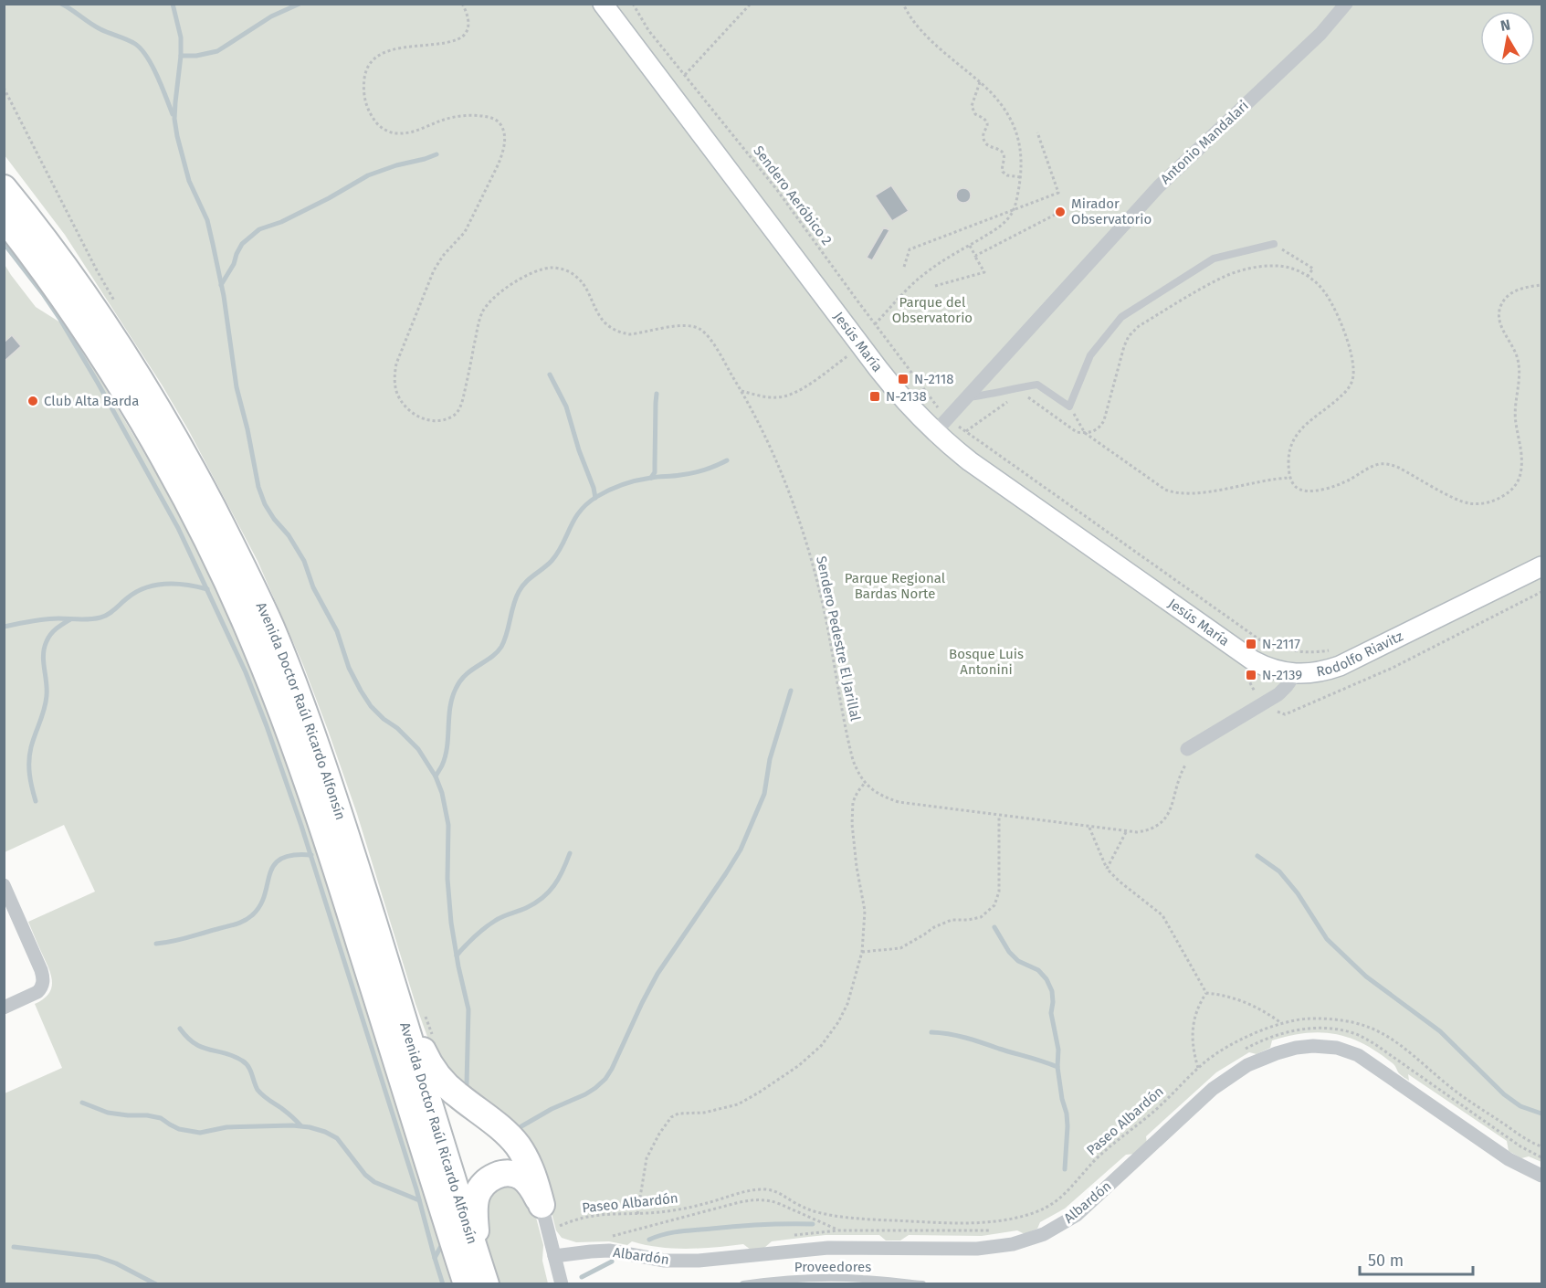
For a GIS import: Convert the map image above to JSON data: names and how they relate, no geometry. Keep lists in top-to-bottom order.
{
  "streets": {
    "highway": ["Avenida Doctor Raúl Ricardo Alfonsín"],
    "main road": ["Jesús María", "Rodolfo Riavitz"],
    "street": ["Antonio Mandalari", "Albardón"],
    "lane": ["Proveedores"],
    "path": ["Sendero Aeróbico 2", "Sendero Pedestre El Jarillal", "Paseo Albardón"]
  },
  "crossings": [
    ["Antonio Mandalari", "Jesús María"],
    ["Jesús María", "Rodolfo Riavitz"]
  ],
  "parks": ["Parque del Observatorio", "Parque Regional Bardas Norte", "Bosque Luis Antonini"],
  "places": {
    "other": ["Mirador Observatorio", "Club Alta Barda"],
    "transit": [
      "N-2118",
      "N-2138",
      "N-2117",
      "N-2139"
    ]
  },
  "scale_bar": "50 m",
  "north": "top"
}
